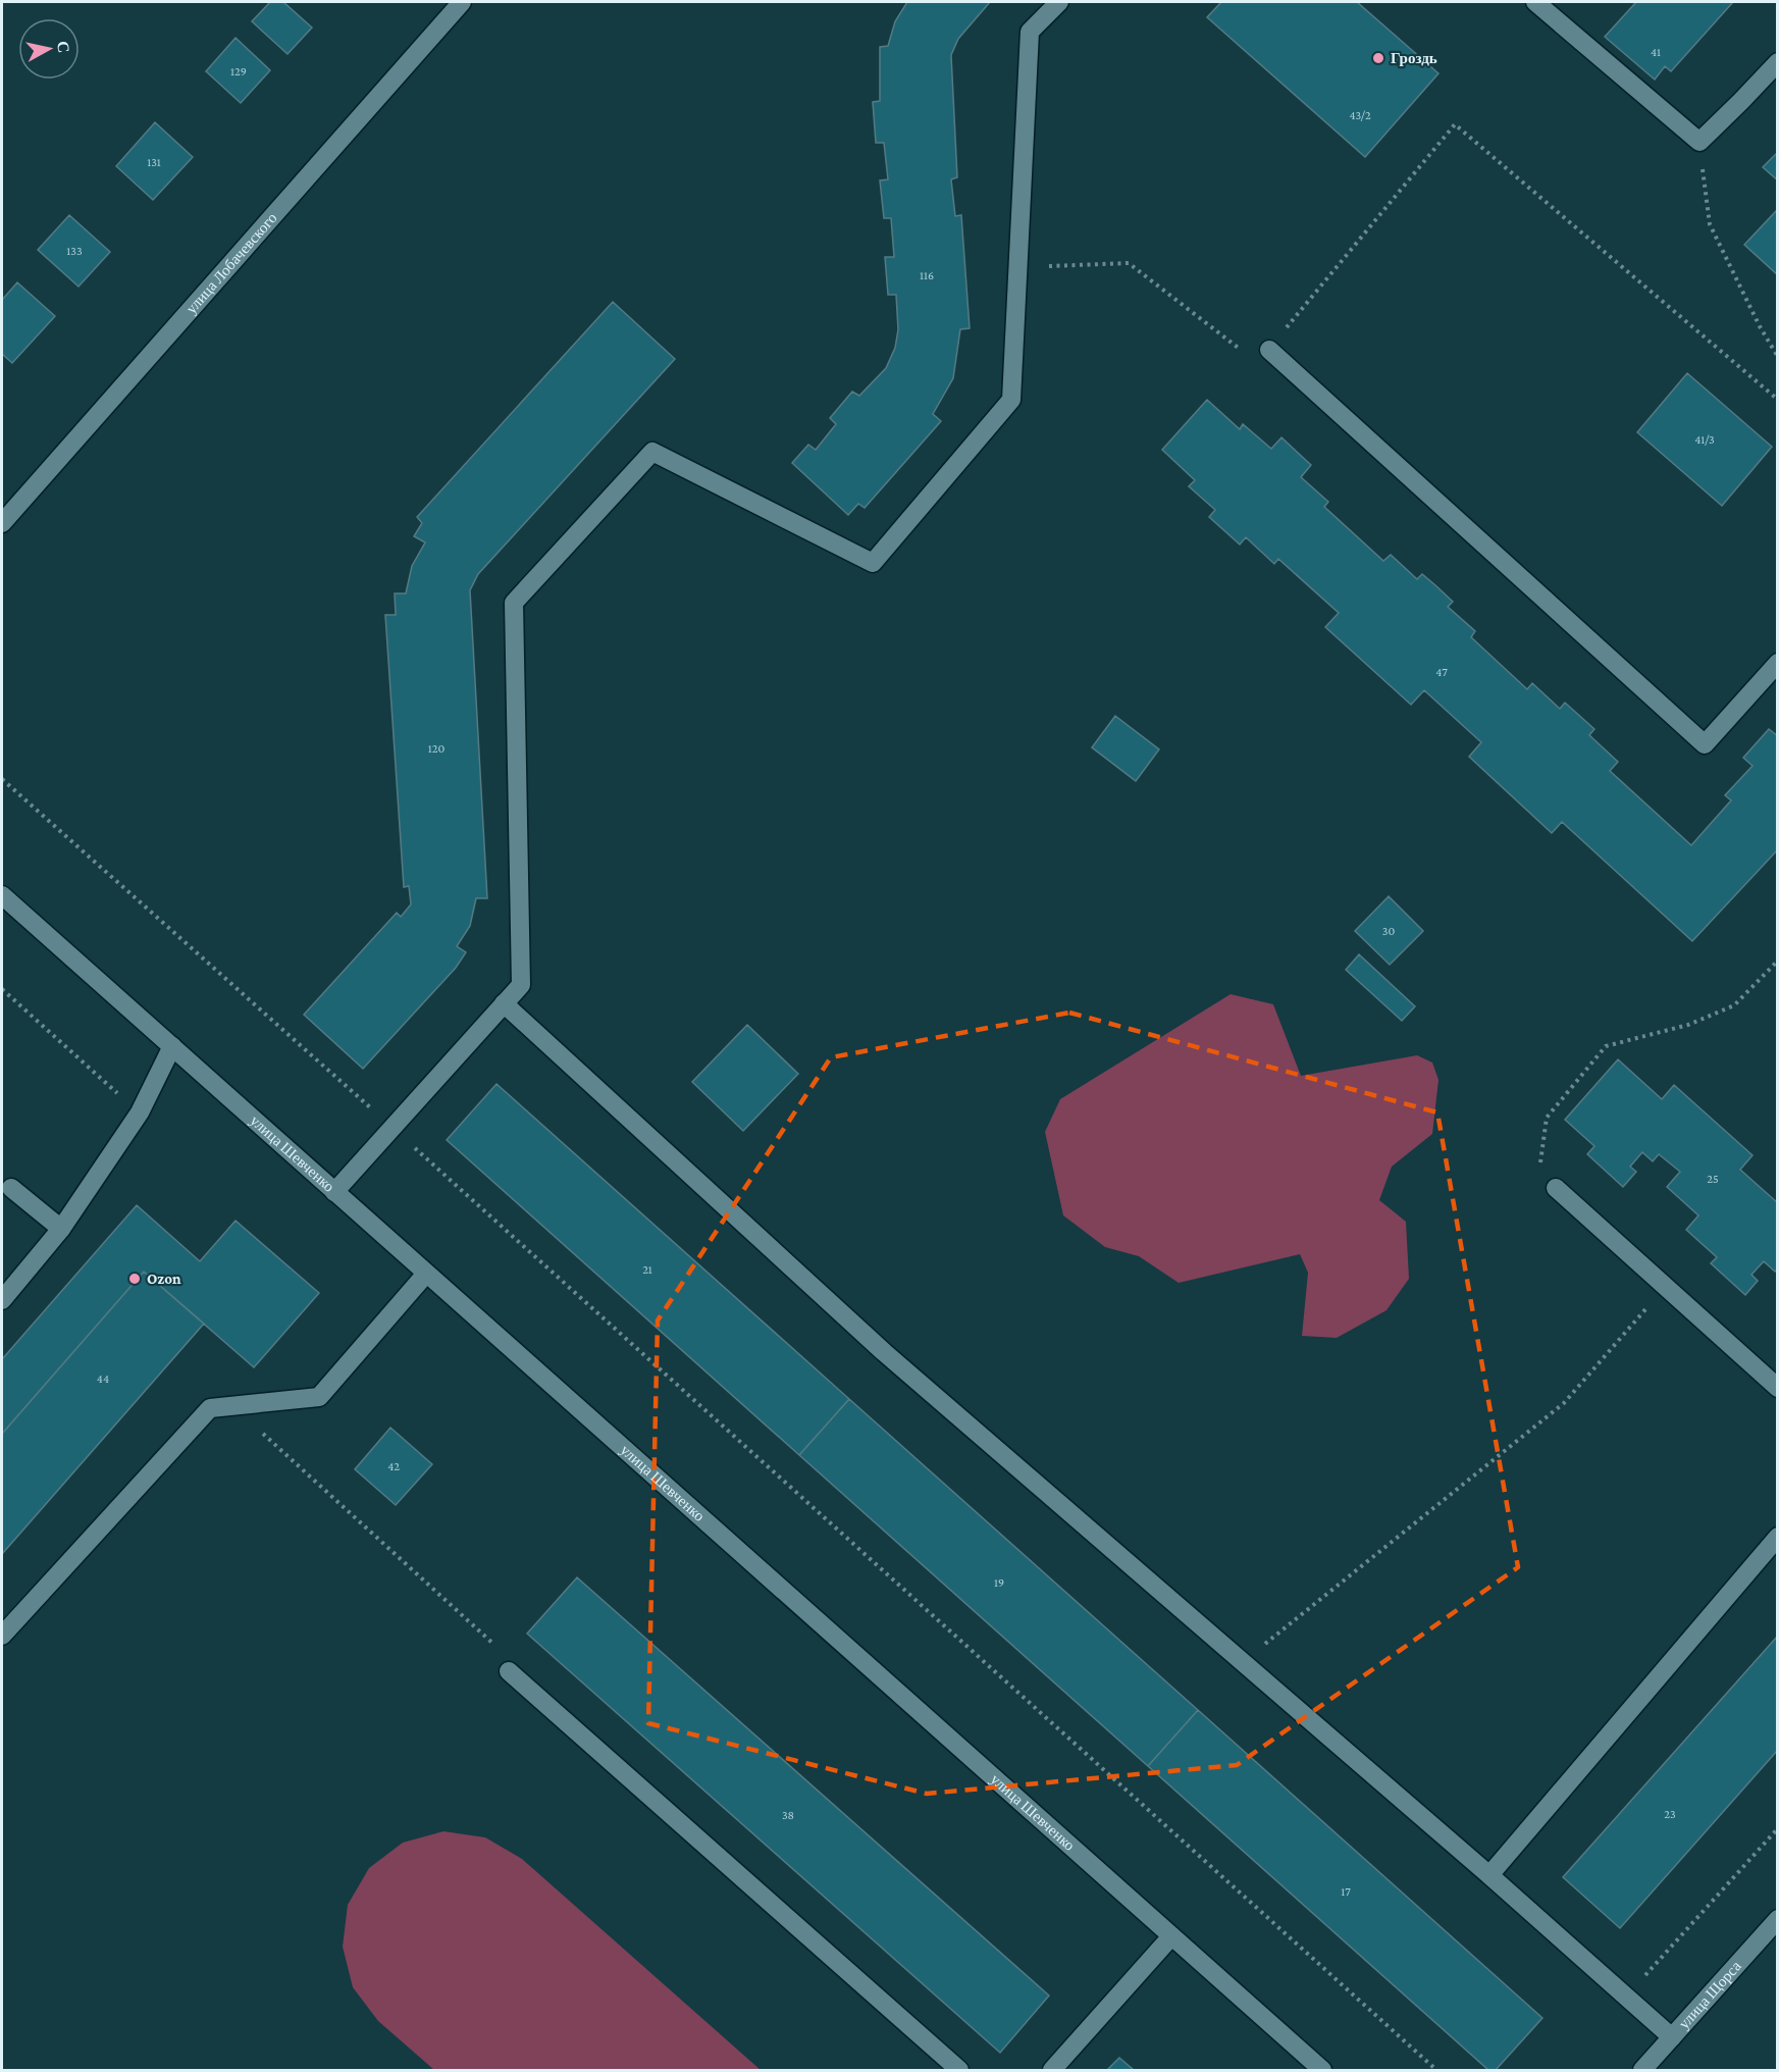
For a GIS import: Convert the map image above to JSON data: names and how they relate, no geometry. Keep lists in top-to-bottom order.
{
  "streets": {
    "street": ["улица Лобачевского", "улица Шевченко", "улица Щорса"]
  },
  "places": ["Гроздь", "Ozon"],
  "house_numbers": [
    "41",
    "129",
    "43/2",
    "131",
    "133",
    "116",
    "41/3",
    "47",
    "120",
    "30",
    "25",
    "21",
    "44",
    "42",
    "19",
    "23",
    "38",
    "17"
  ],
  "north": "right"
}
